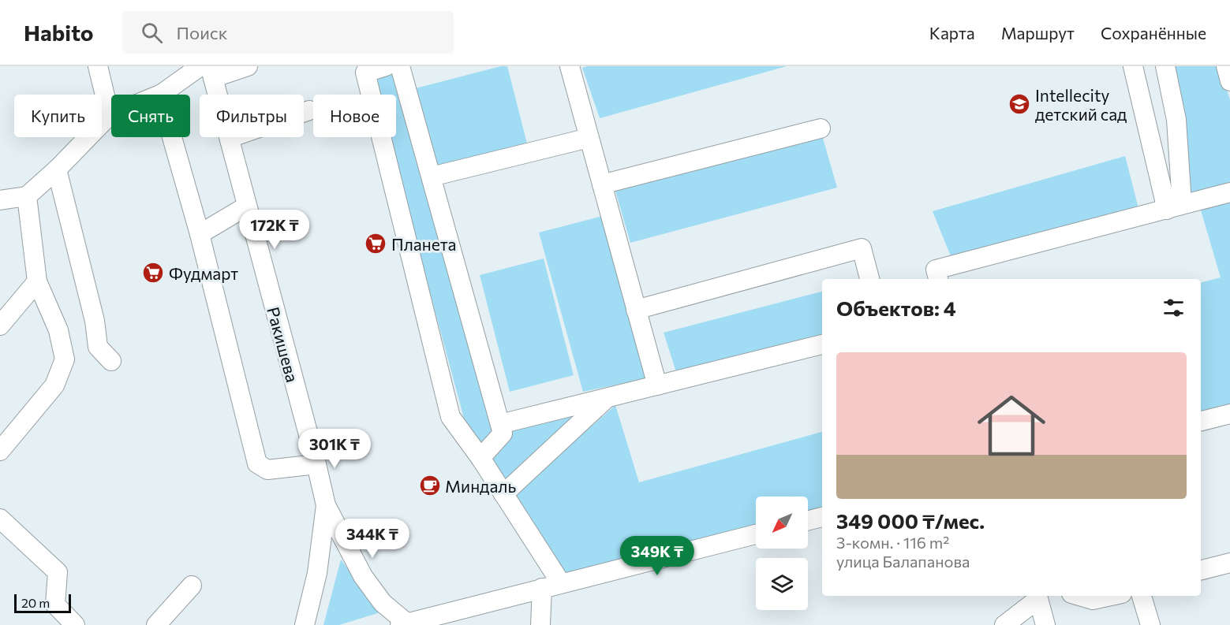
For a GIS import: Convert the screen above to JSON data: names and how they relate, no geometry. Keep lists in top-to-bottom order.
{
  "streets": {
    "street": ["Ракишева"]
  },
  "places": {
    "school or university": ["Intellecity детский сад"],
    "supermarket": ["Планета", "Фудмарт"],
    "cafe": ["Миндаль"]
  },
  "scale_bar": "20 m",
  "north": "bottom left",
  "page": {
    "header": "Habito",
    "search": "Поиск",
    "nav": ["Карта", "Маршрут", "Сохранённые"],
    "chip": [
      "Купить",
      "Снять",
      "Фильтры",
      "Новое"
    ],
    "price": [
      "172K ₸",
      "301K ₸",
      "344K ₸",
      "349K ₸"
    ],
    "heading": "Объектов: 4",
    "list": [
      {
        "name": "349 000 ₸/мес.",
        "note": "3-комн. · 116 m² · улица Балапанова"
      }
    ],
    "scale": "20 m"
  }
}
